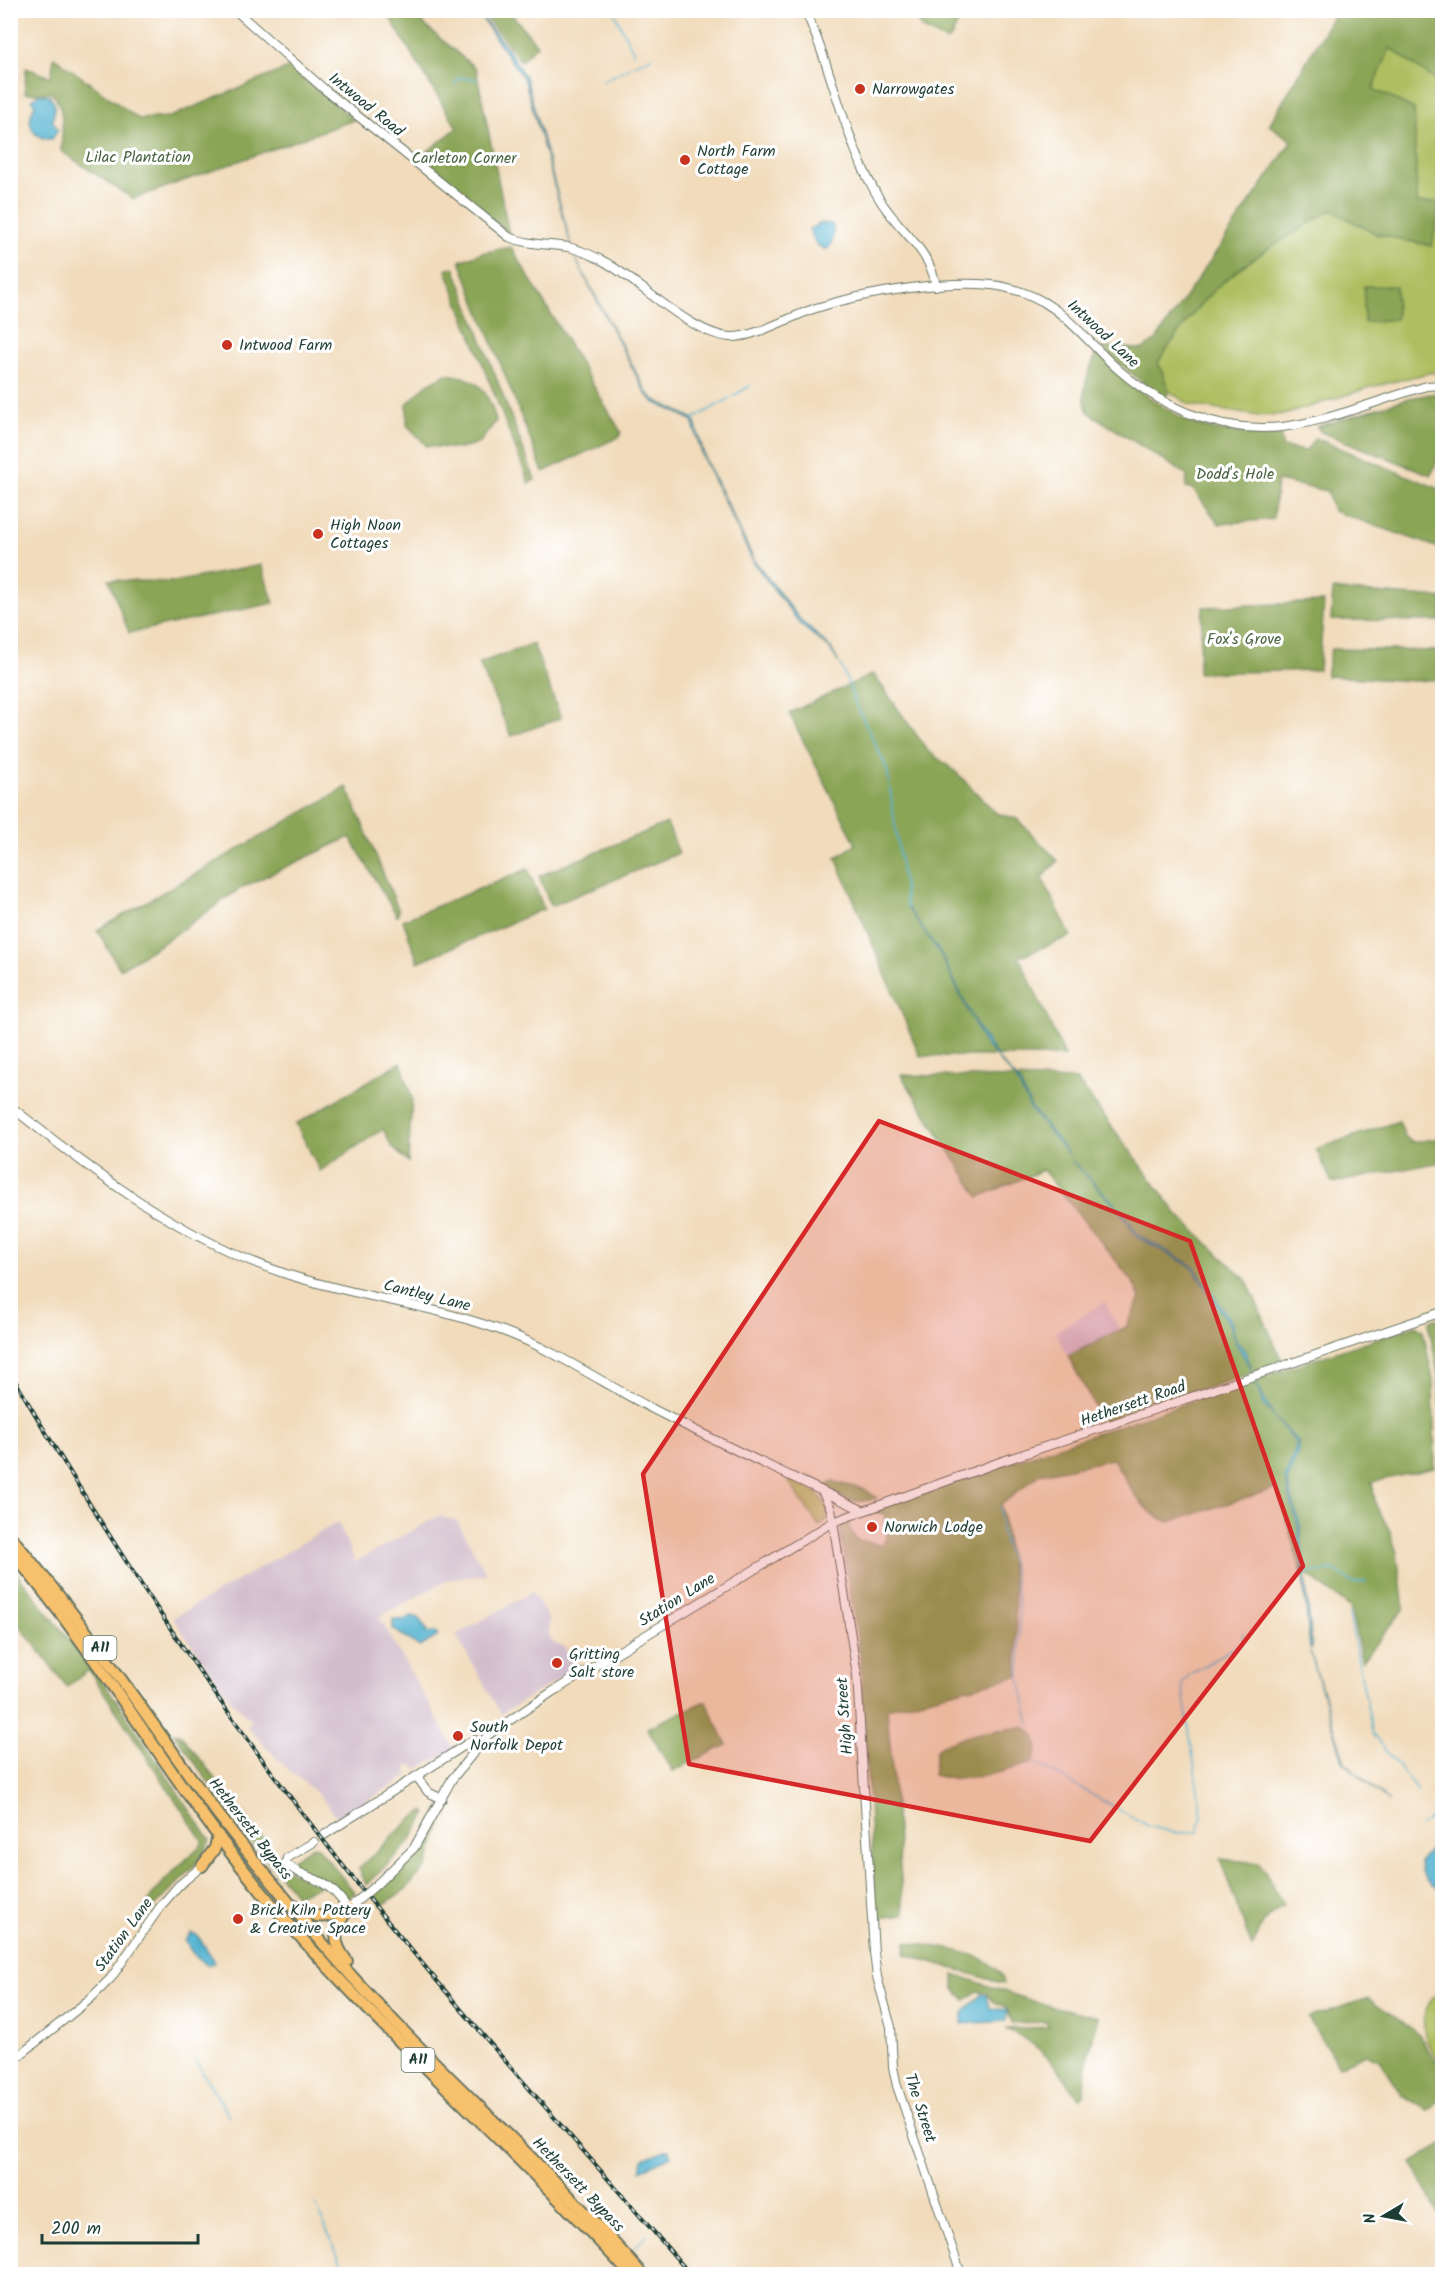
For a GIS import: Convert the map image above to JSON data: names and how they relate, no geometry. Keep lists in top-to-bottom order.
{
  "streets": {
    "highway": ["A11", "Hethersett Bypass"],
    "street": [
      "Intwood Road",
      "Intwood Lane",
      "Cantley Lane",
      "Hethersett Road",
      "Station Lane",
      "High Street",
      "The Street"
    ]
  },
  "crossings": [
    ["Intwood Road", "Intwood Lane"],
    ["Cantley Lane", "Hethersett Road"],
    ["Hethersett Road", "Station Lane"],
    ["Hethersett Road", "High Street"],
    ["Station Lane", "A11"],
    ["Station Lane", "High Street"],
    ["A11", "Hethersett Bypass"],
    ["High Street", "The Street"]
  ],
  "parks": [
    "Lilac Plantation",
    "Carleton Corner",
    "Dodd's Hole",
    "Fox's Grove"
  ],
  "places": [
    "Narrowgates",
    "North Farm Cottage",
    "Intwood Farm",
    "High Noon Cottages",
    "Norwich Lodge",
    "Gritting Salt store",
    "South Norfolk Depot",
    "Brick Kiln Pottery & Creative Space"
  ],
  "scale_bar": "200 m",
  "north": "left"
}
